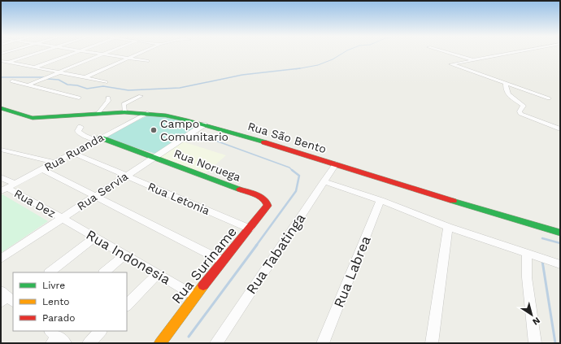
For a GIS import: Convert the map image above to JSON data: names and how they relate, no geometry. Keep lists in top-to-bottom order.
{
  "streets": {
    "street": [
      "Rua São Bento",
      "Rua Ruanda",
      "Rua Noruega",
      "Rua Servia",
      "Rua Letonia",
      "Rua Dez",
      "Rua Tabatinga",
      "Rua Indonesia",
      "Rua Suriname",
      "Rua Labrea"
    ]
  },
  "crossings": [
    ["Rua São Bento", "Rua Ruanda"],
    ["Rua São Bento", "Rua Servia"],
    ["Rua São Bento", "Rua Tabatinga"],
    ["Rua Ruanda", "Rua Noruega"],
    ["Rua Ruanda", "Rua Letonia"],
    ["Rua Ruanda", "Rua Dez"],
    ["Rua Noruega", "Rua Servia"],
    ["Rua Noruega", "Rua Suriname"],
    ["Rua Servia", "Rua Letonia"],
    ["Rua Servia", "Rua Dez"],
    ["Rua Servia", "Rua Indonesia"],
    ["Rua Letonia", "Rua Suriname"],
    ["Rua Dez", "Rua Indonesia"],
    ["Rua Indonesia", "Rua Suriname"]
  ],
  "places": ["Campo Comunitario"],
  "legend": ["Livre", "Lento", "Parado"],
  "north": "bottom right"
}
